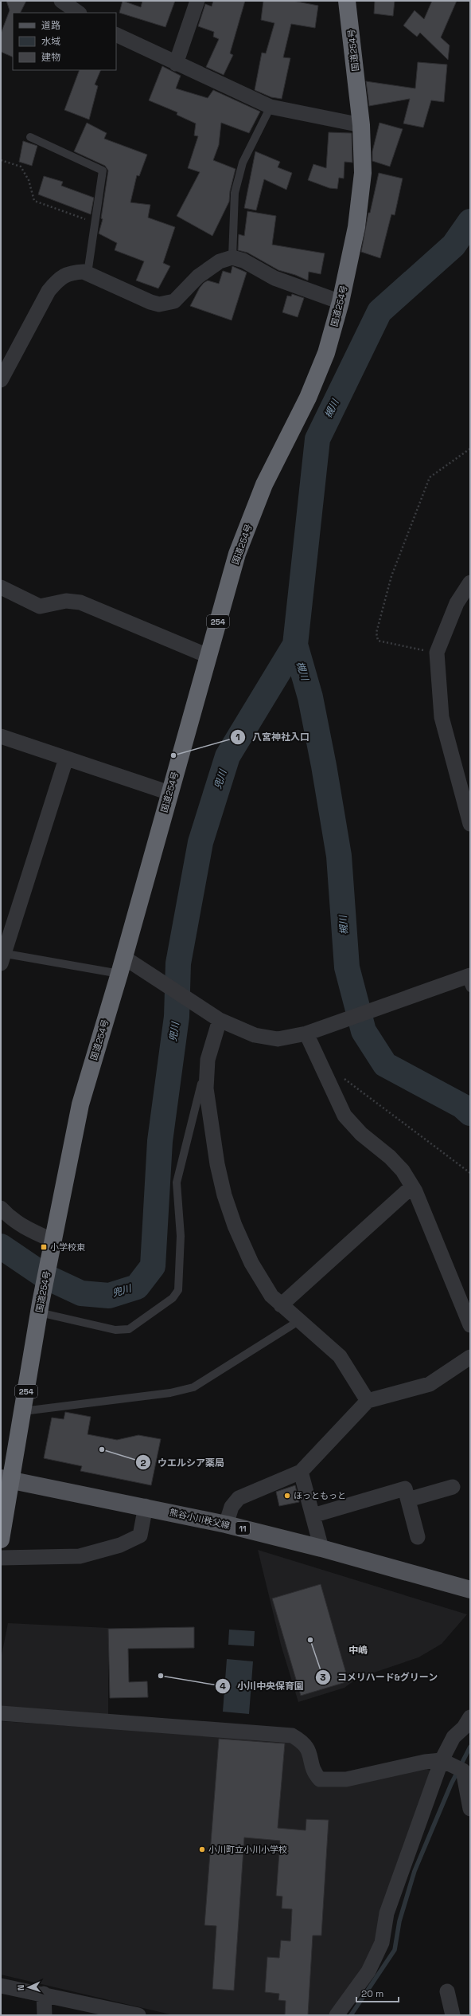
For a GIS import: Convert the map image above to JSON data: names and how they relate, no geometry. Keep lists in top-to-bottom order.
{
  "streets": {
    "highway": ["国道254号", "254"],
    "main road": ["熊谷小川秩父線", "11"]
  },
  "crossings": [
    ["国道254号", "熊谷小川秩父線"]
  ],
  "districts": ["中嶋"],
  "water": ["槻川", "兜川"],
  "places": {
    "other": [
      "八宮神社入口",
      "ウエルシア薬局",
      "ほっともっと",
      "コメリハード&グリーン",
      "小川中央保育園",
      "小川町立小川小学校"
    ],
    "transit": ["小学校東"]
  },
  "legend": ["道路", "水域", "建物"],
  "scale_bar": "20 m",
  "north": "left"
}
